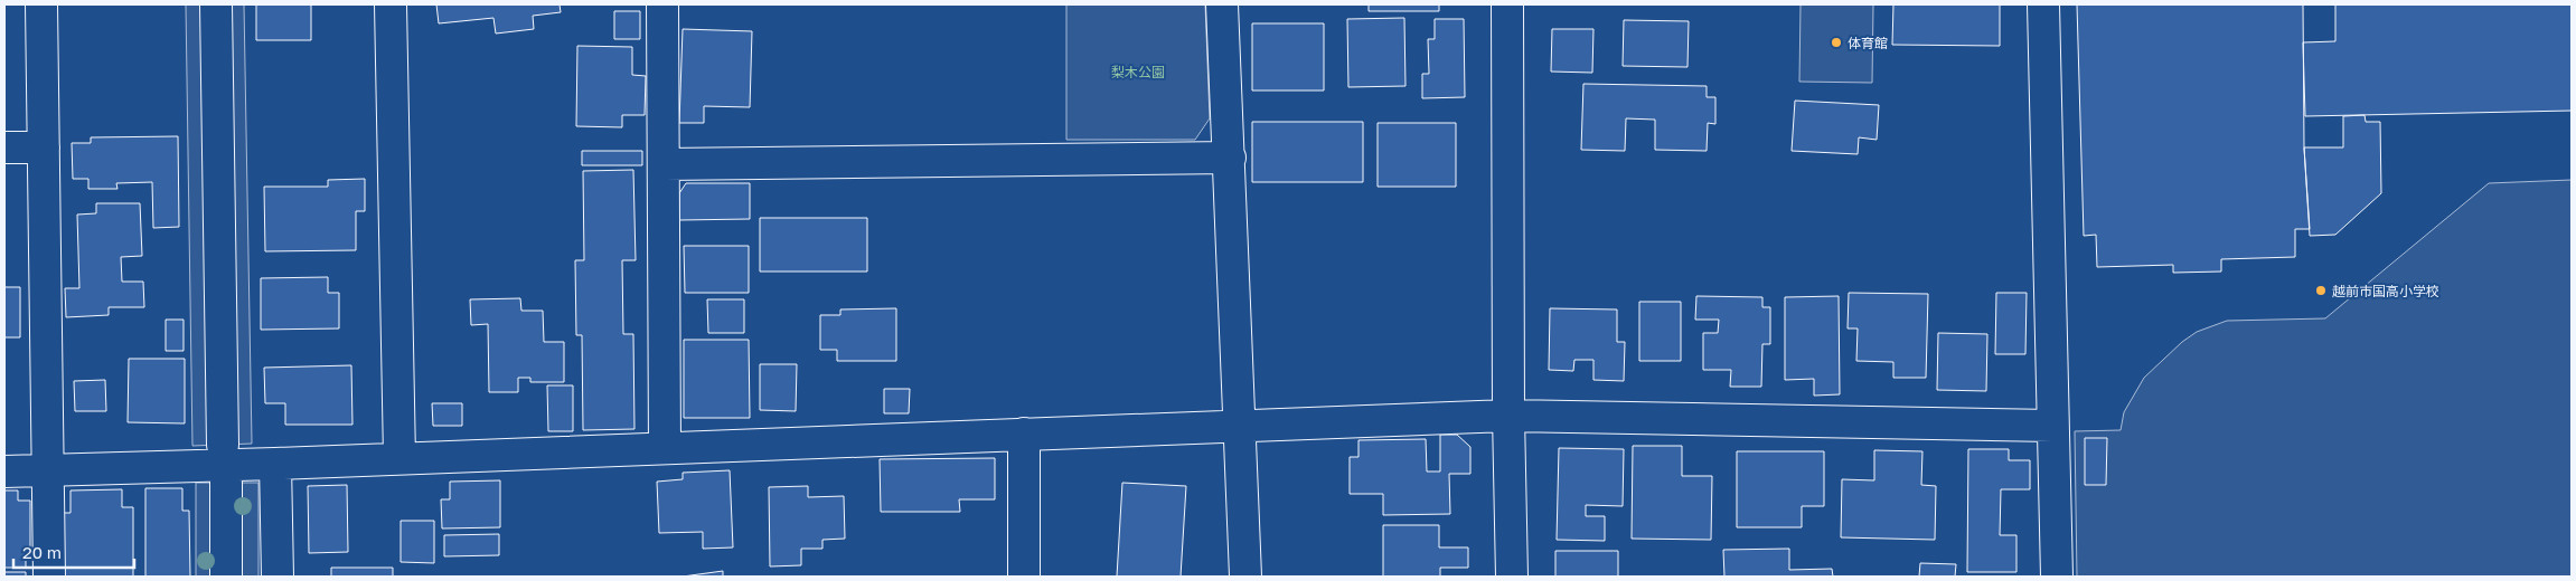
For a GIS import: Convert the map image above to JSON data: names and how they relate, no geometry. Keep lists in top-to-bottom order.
{
  "parks": ["梨木公園"],
  "places": ["体育館", "越前市国高小学校"],
  "scale_bar": "20 m"
}
